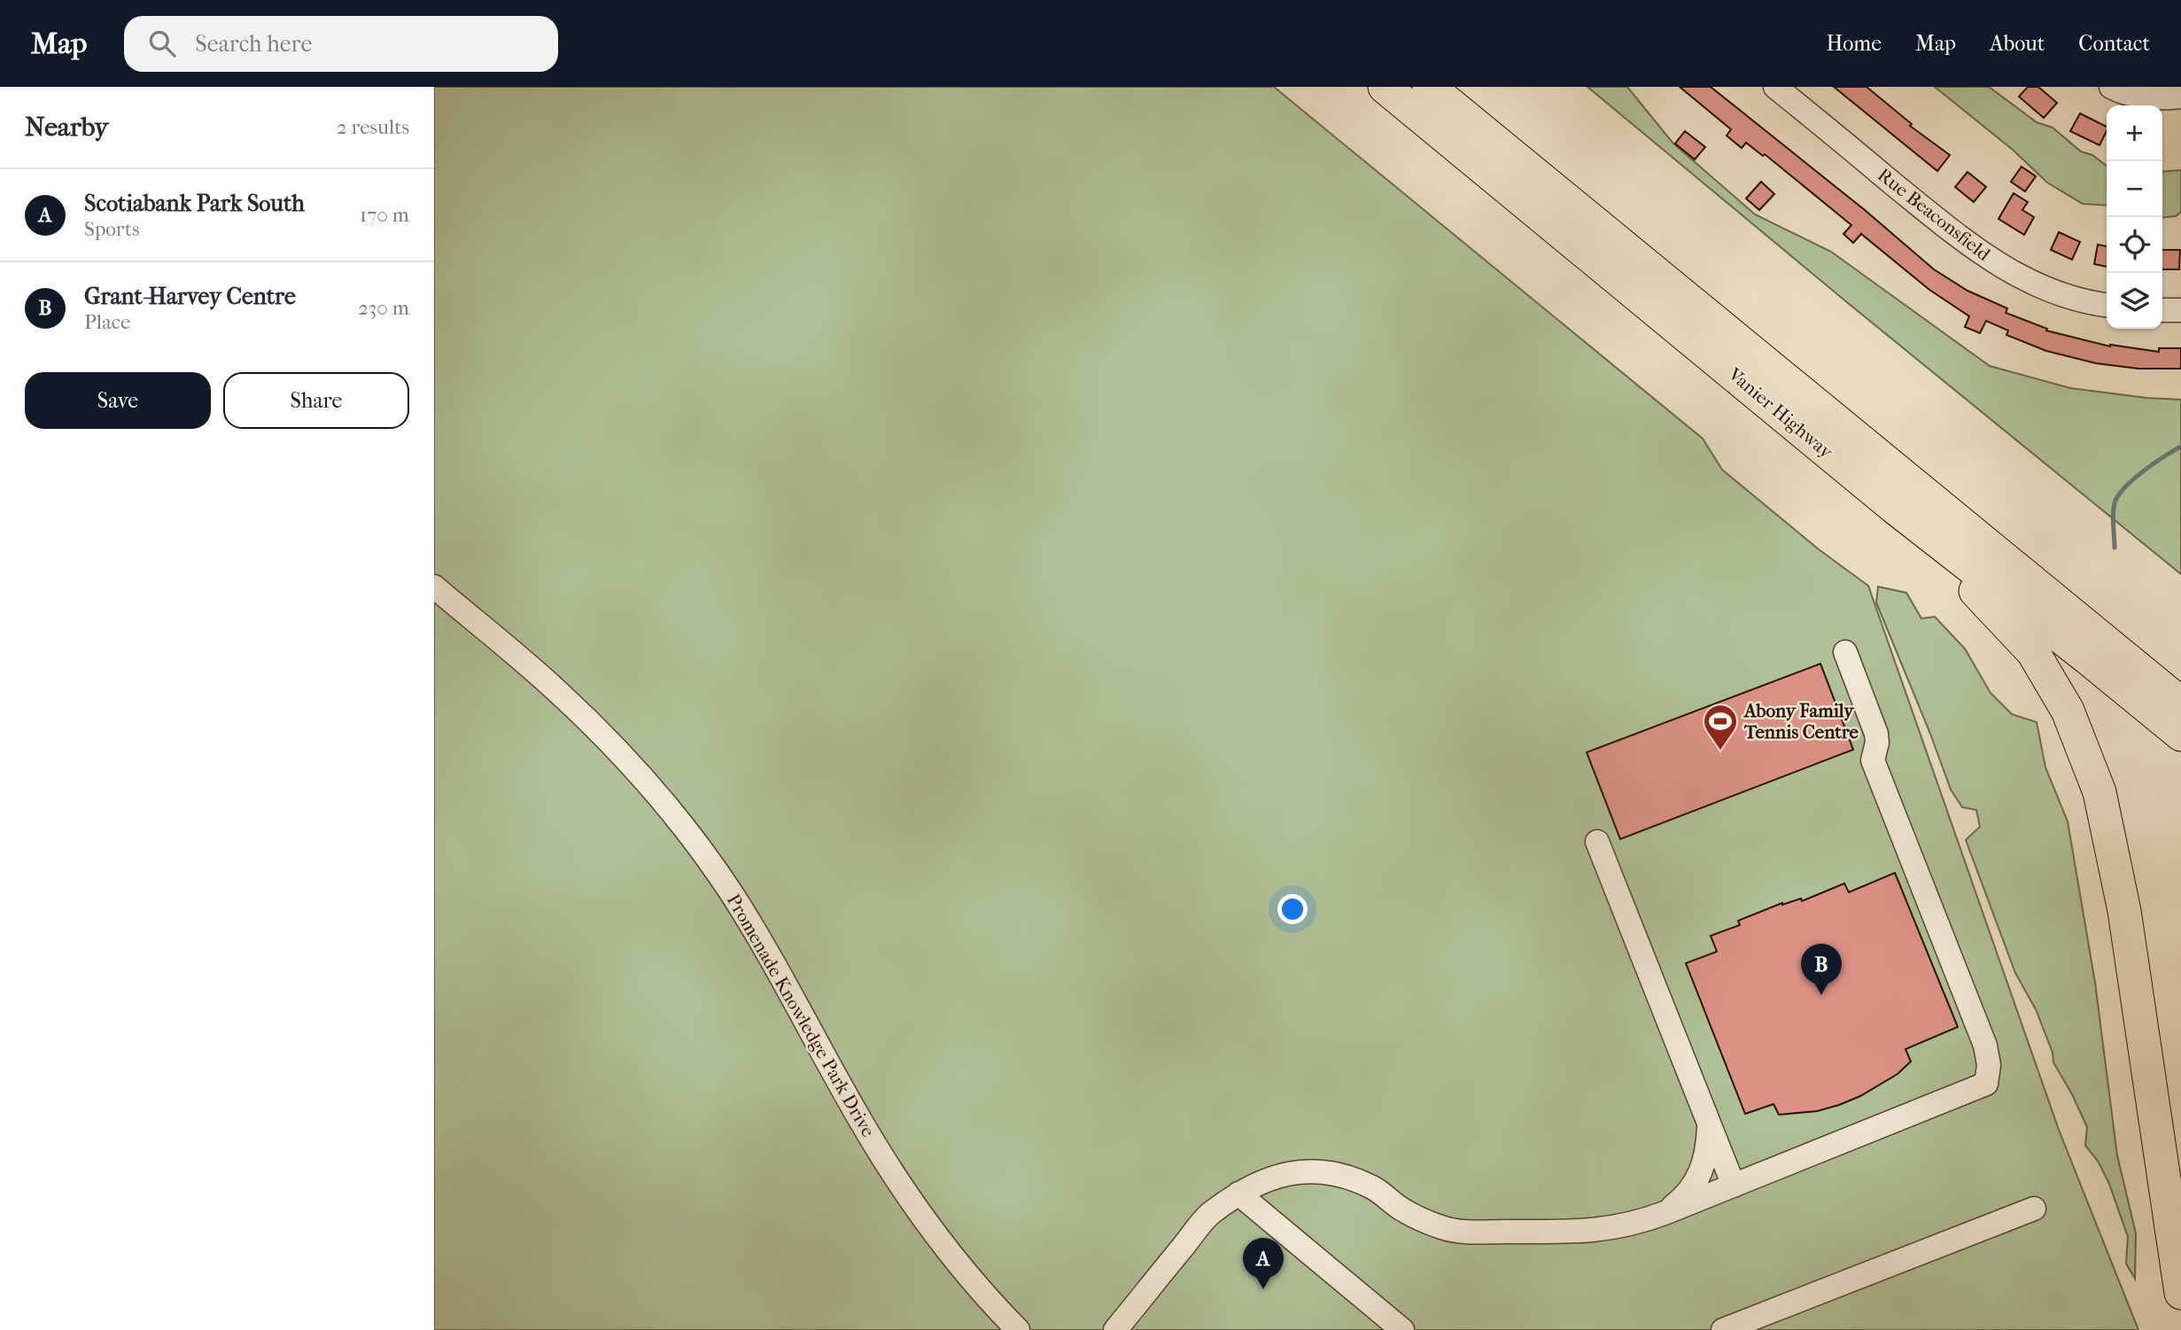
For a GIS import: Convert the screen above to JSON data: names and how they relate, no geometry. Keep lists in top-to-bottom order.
{
  "streets": {
    "highway": ["Vanier Highway"],
    "street": ["Rue Beaconsfield", "Promenade Knowledge Park Drive"]
  },
  "places": {
    "sports": ["Abony Family Tennis Centre"]
  },
  "page": {
    "header": "Map",
    "search": "Search here",
    "nav": [
      "Home",
      "Map",
      "About",
      "Contact"
    ],
    "heading": ["Nearby", "2 results"],
    "map_buttons": ["+", "−"],
    "list": [
      {
        "mark": "A",
        "name": "Scotiabank Park South",
        "note": "Sports",
        "value": "170 m"
      },
      {
        "mark": "B",
        "name": "Grant-Harvey Centre",
        "note": "Place",
        "value": "230 m"
      }
    ],
    "buttons": ["Save", "Share"],
    "pins": ["B", "A"]
  }
}
